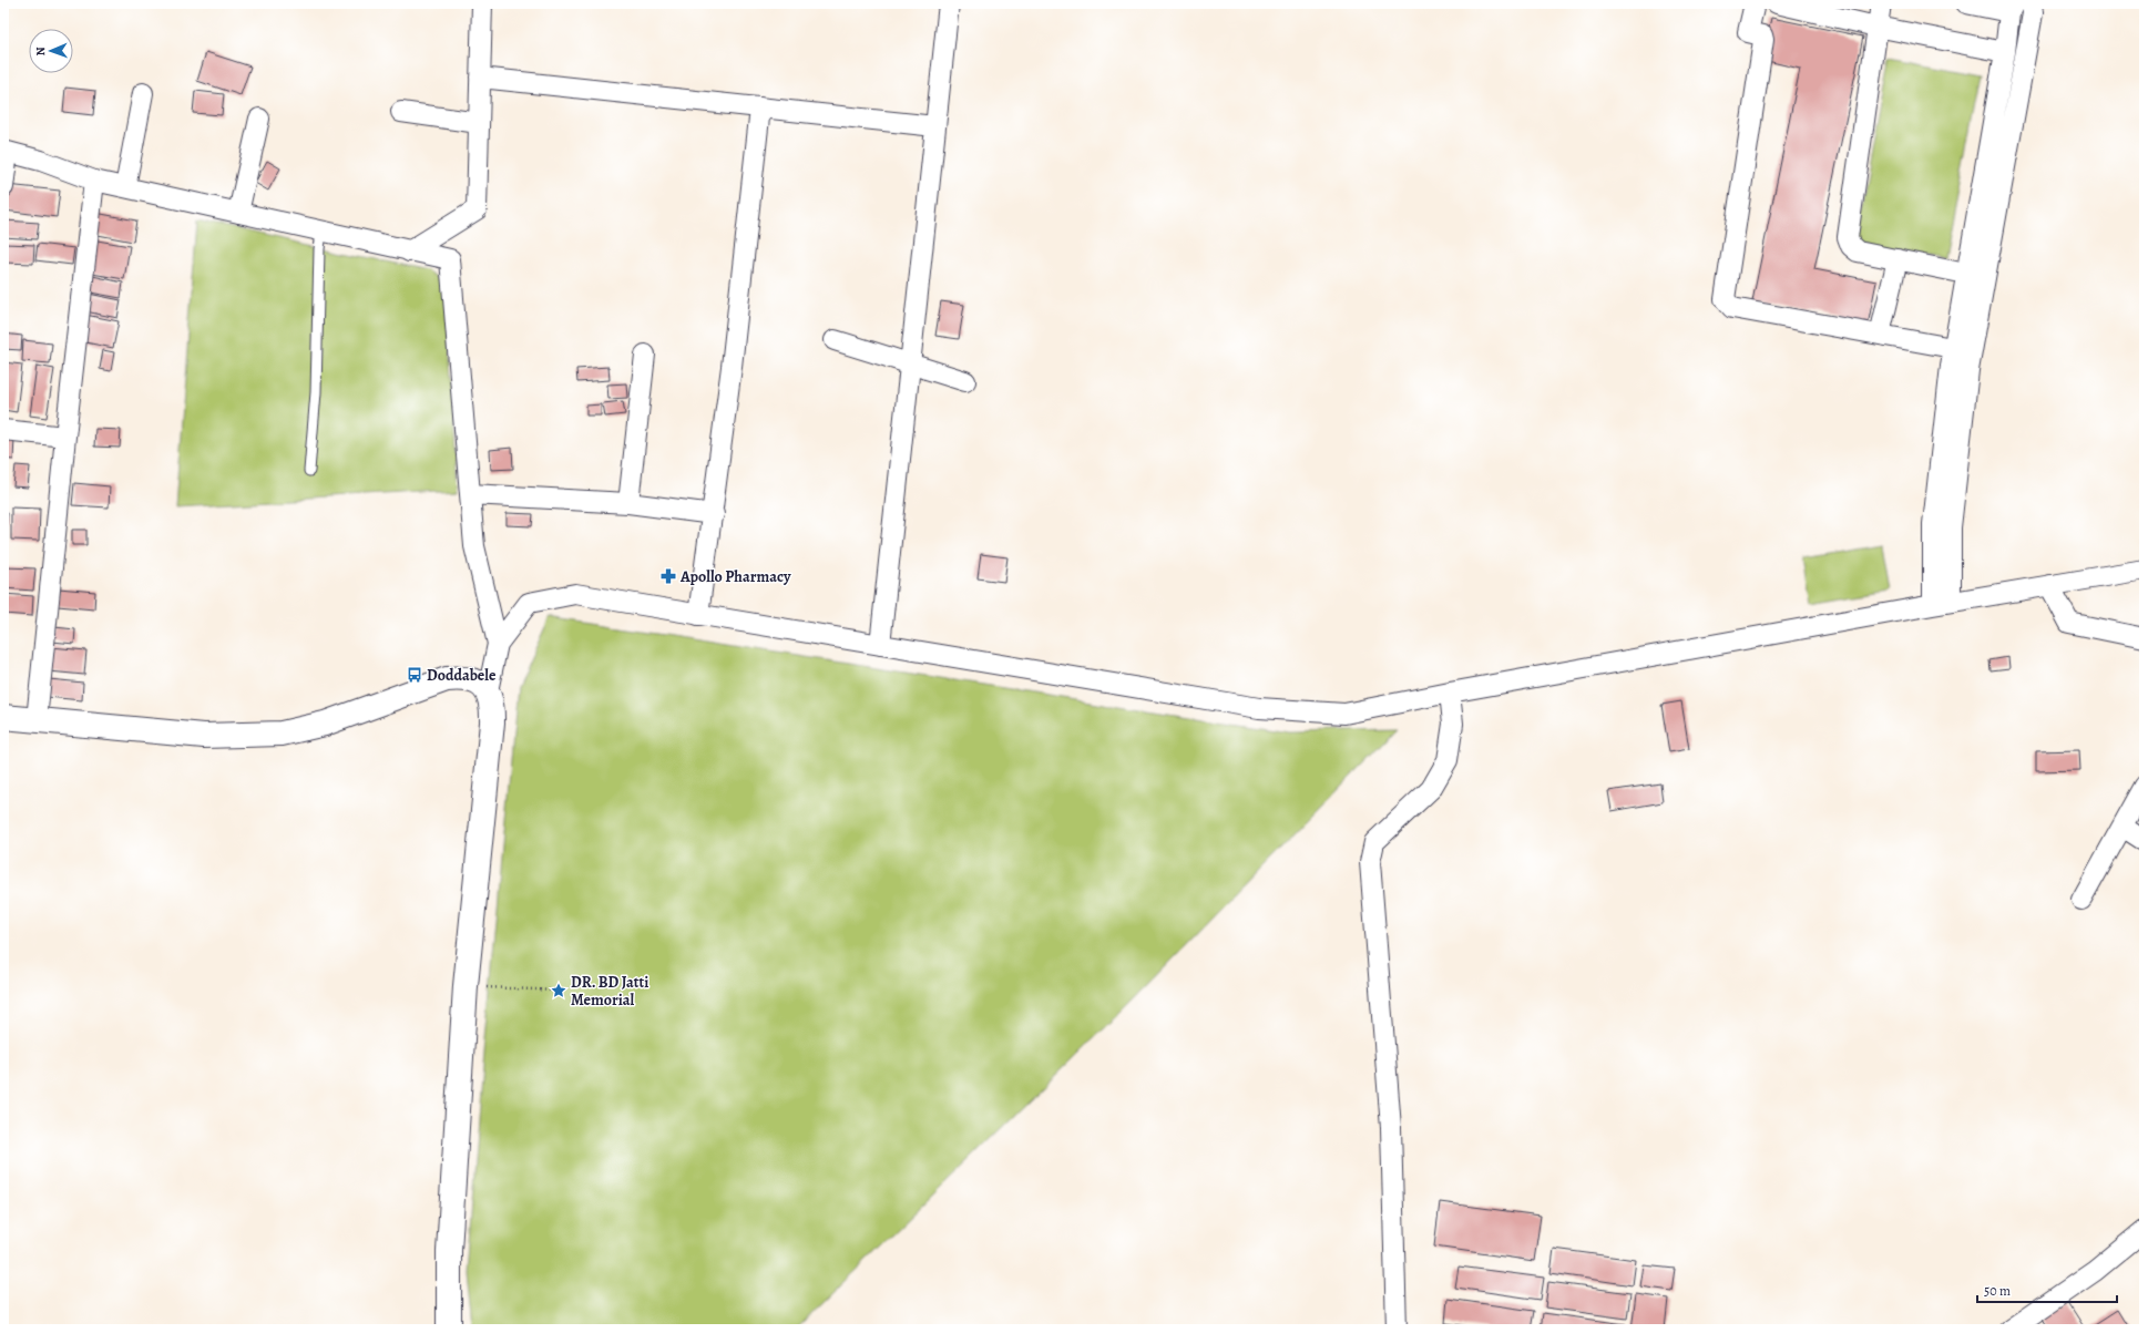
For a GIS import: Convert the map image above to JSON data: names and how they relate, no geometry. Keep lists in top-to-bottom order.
{
  "places": {
    "pharmacy": ["Apollo Pharmacy"],
    "bus stop": ["Doddabele"],
    "place": ["DR. BD Jatti Memorial"]
  },
  "scale_bar": "50 m",
  "north": "left"
}
